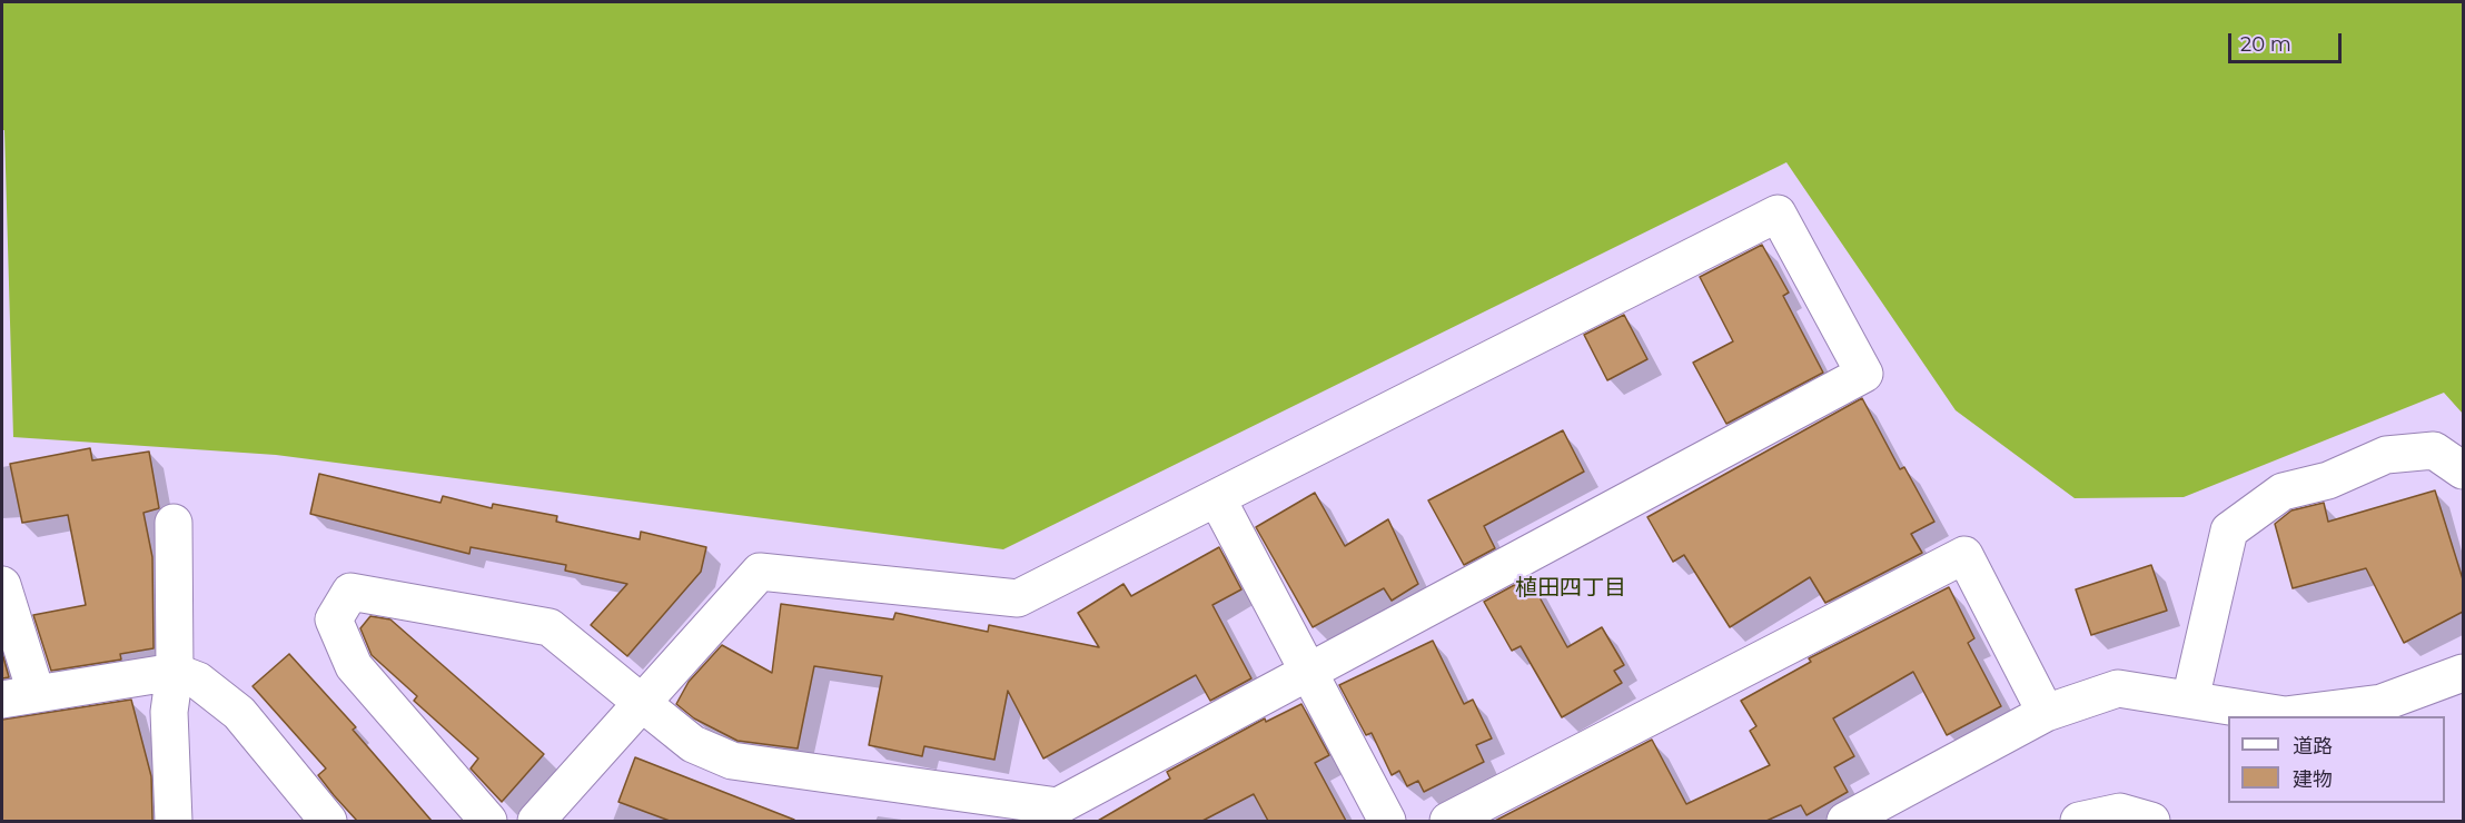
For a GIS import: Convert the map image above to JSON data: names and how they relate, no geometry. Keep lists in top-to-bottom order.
{
  "districts": ["植田四丁目"],
  "legend": ["道路", "建物"],
  "scale_bar": "20 m"
}
